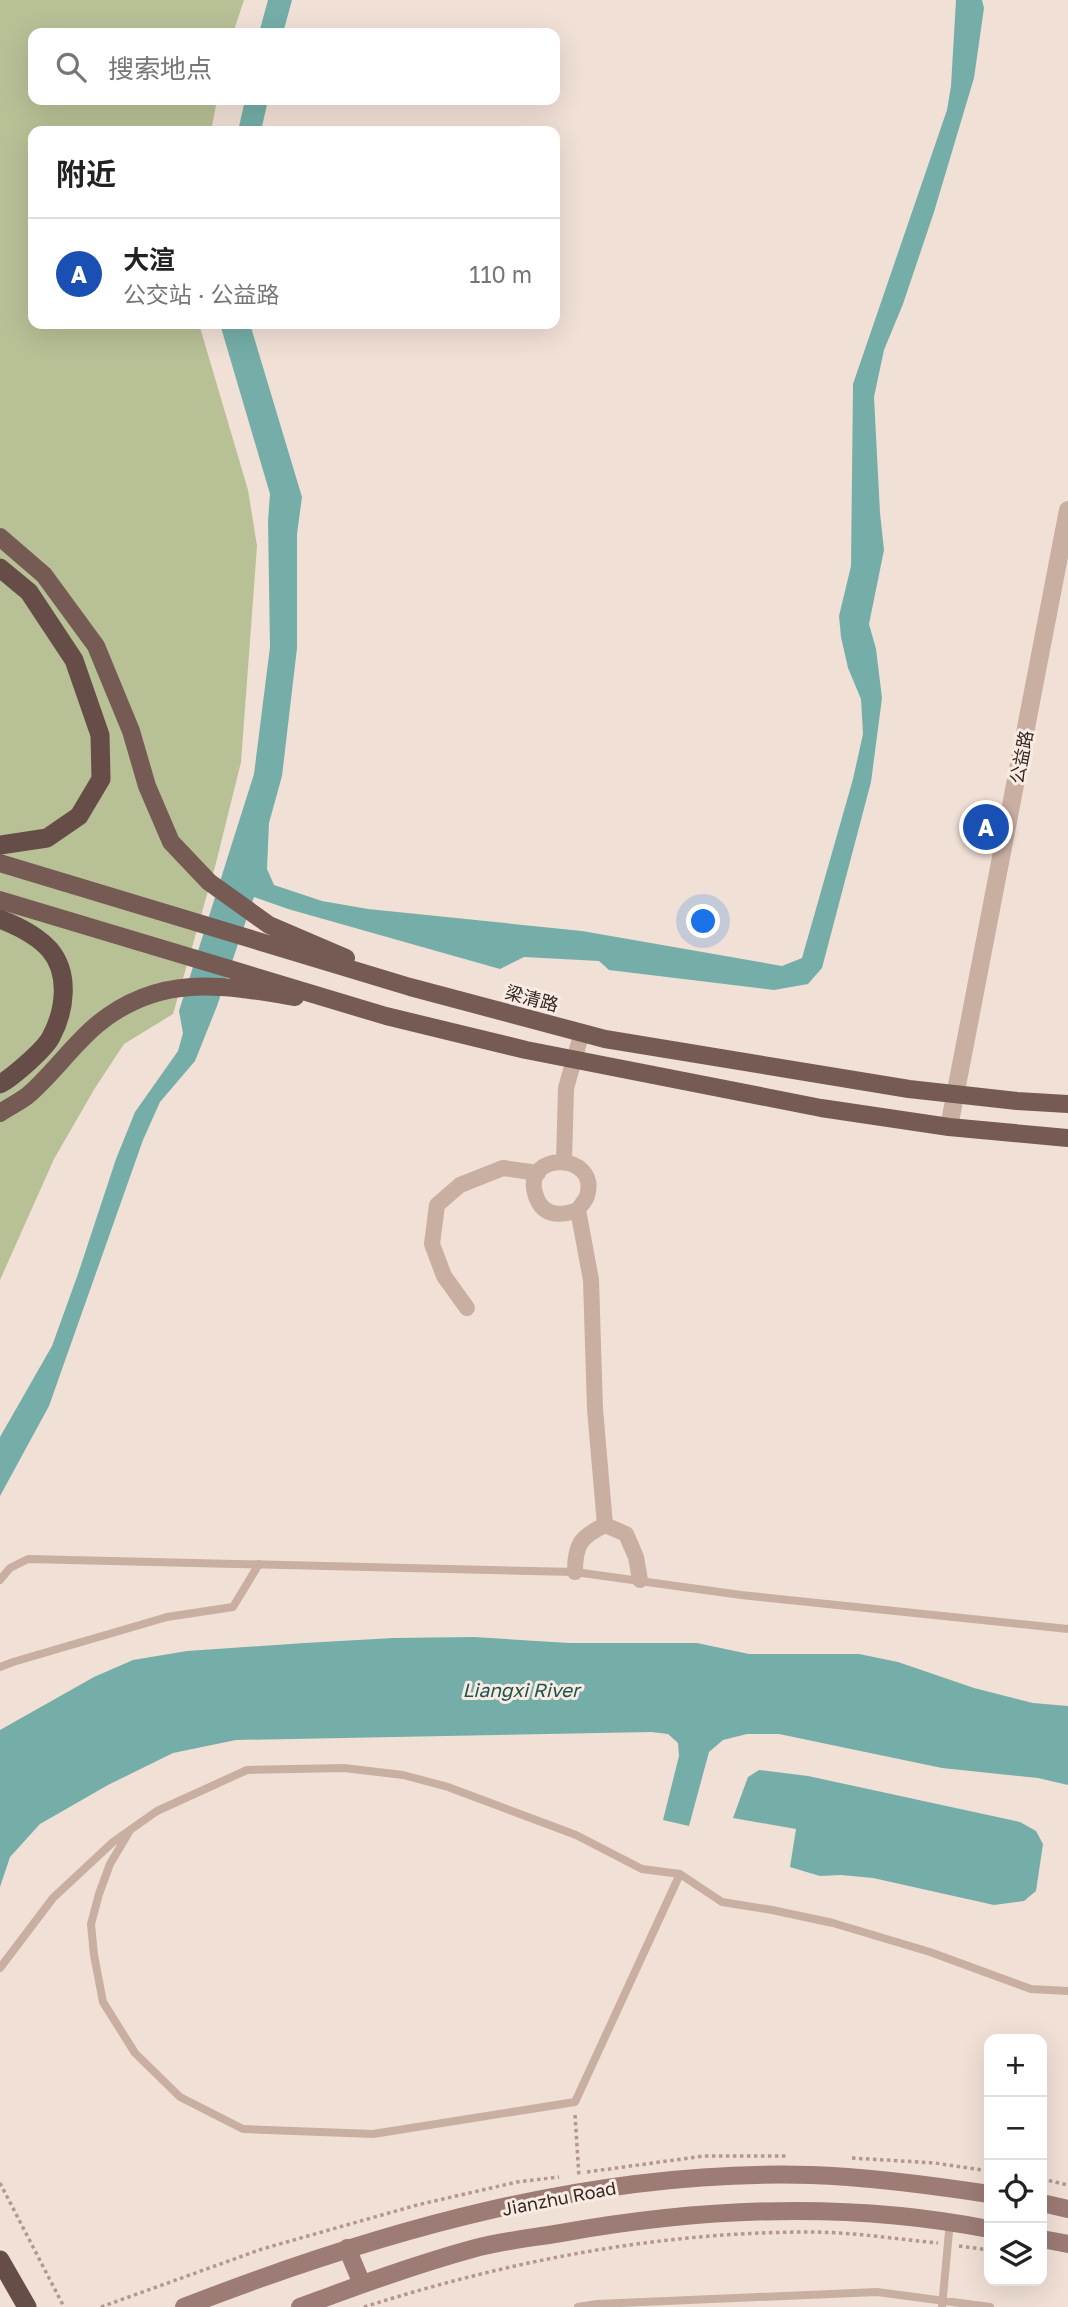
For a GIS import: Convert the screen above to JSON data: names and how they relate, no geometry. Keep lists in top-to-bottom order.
{
  "streets": {
    "main road": ["梁清路", "Jianzhu Road"],
    "street": ["公益路"]
  },
  "crossings": [
    ["公益路", "梁清路"]
  ],
  "water": ["Liangxi River"],
  "page": {
    "search": "搜索地点",
    "heading": "附近",
    "list": [
      {
        "mark": "A",
        "name": "大渲",
        "note": "公交站 · 公益路",
        "value": "110 m"
      }
    ],
    "pins": "A",
    "map_buttons": ["+", "−"]
  }
}
